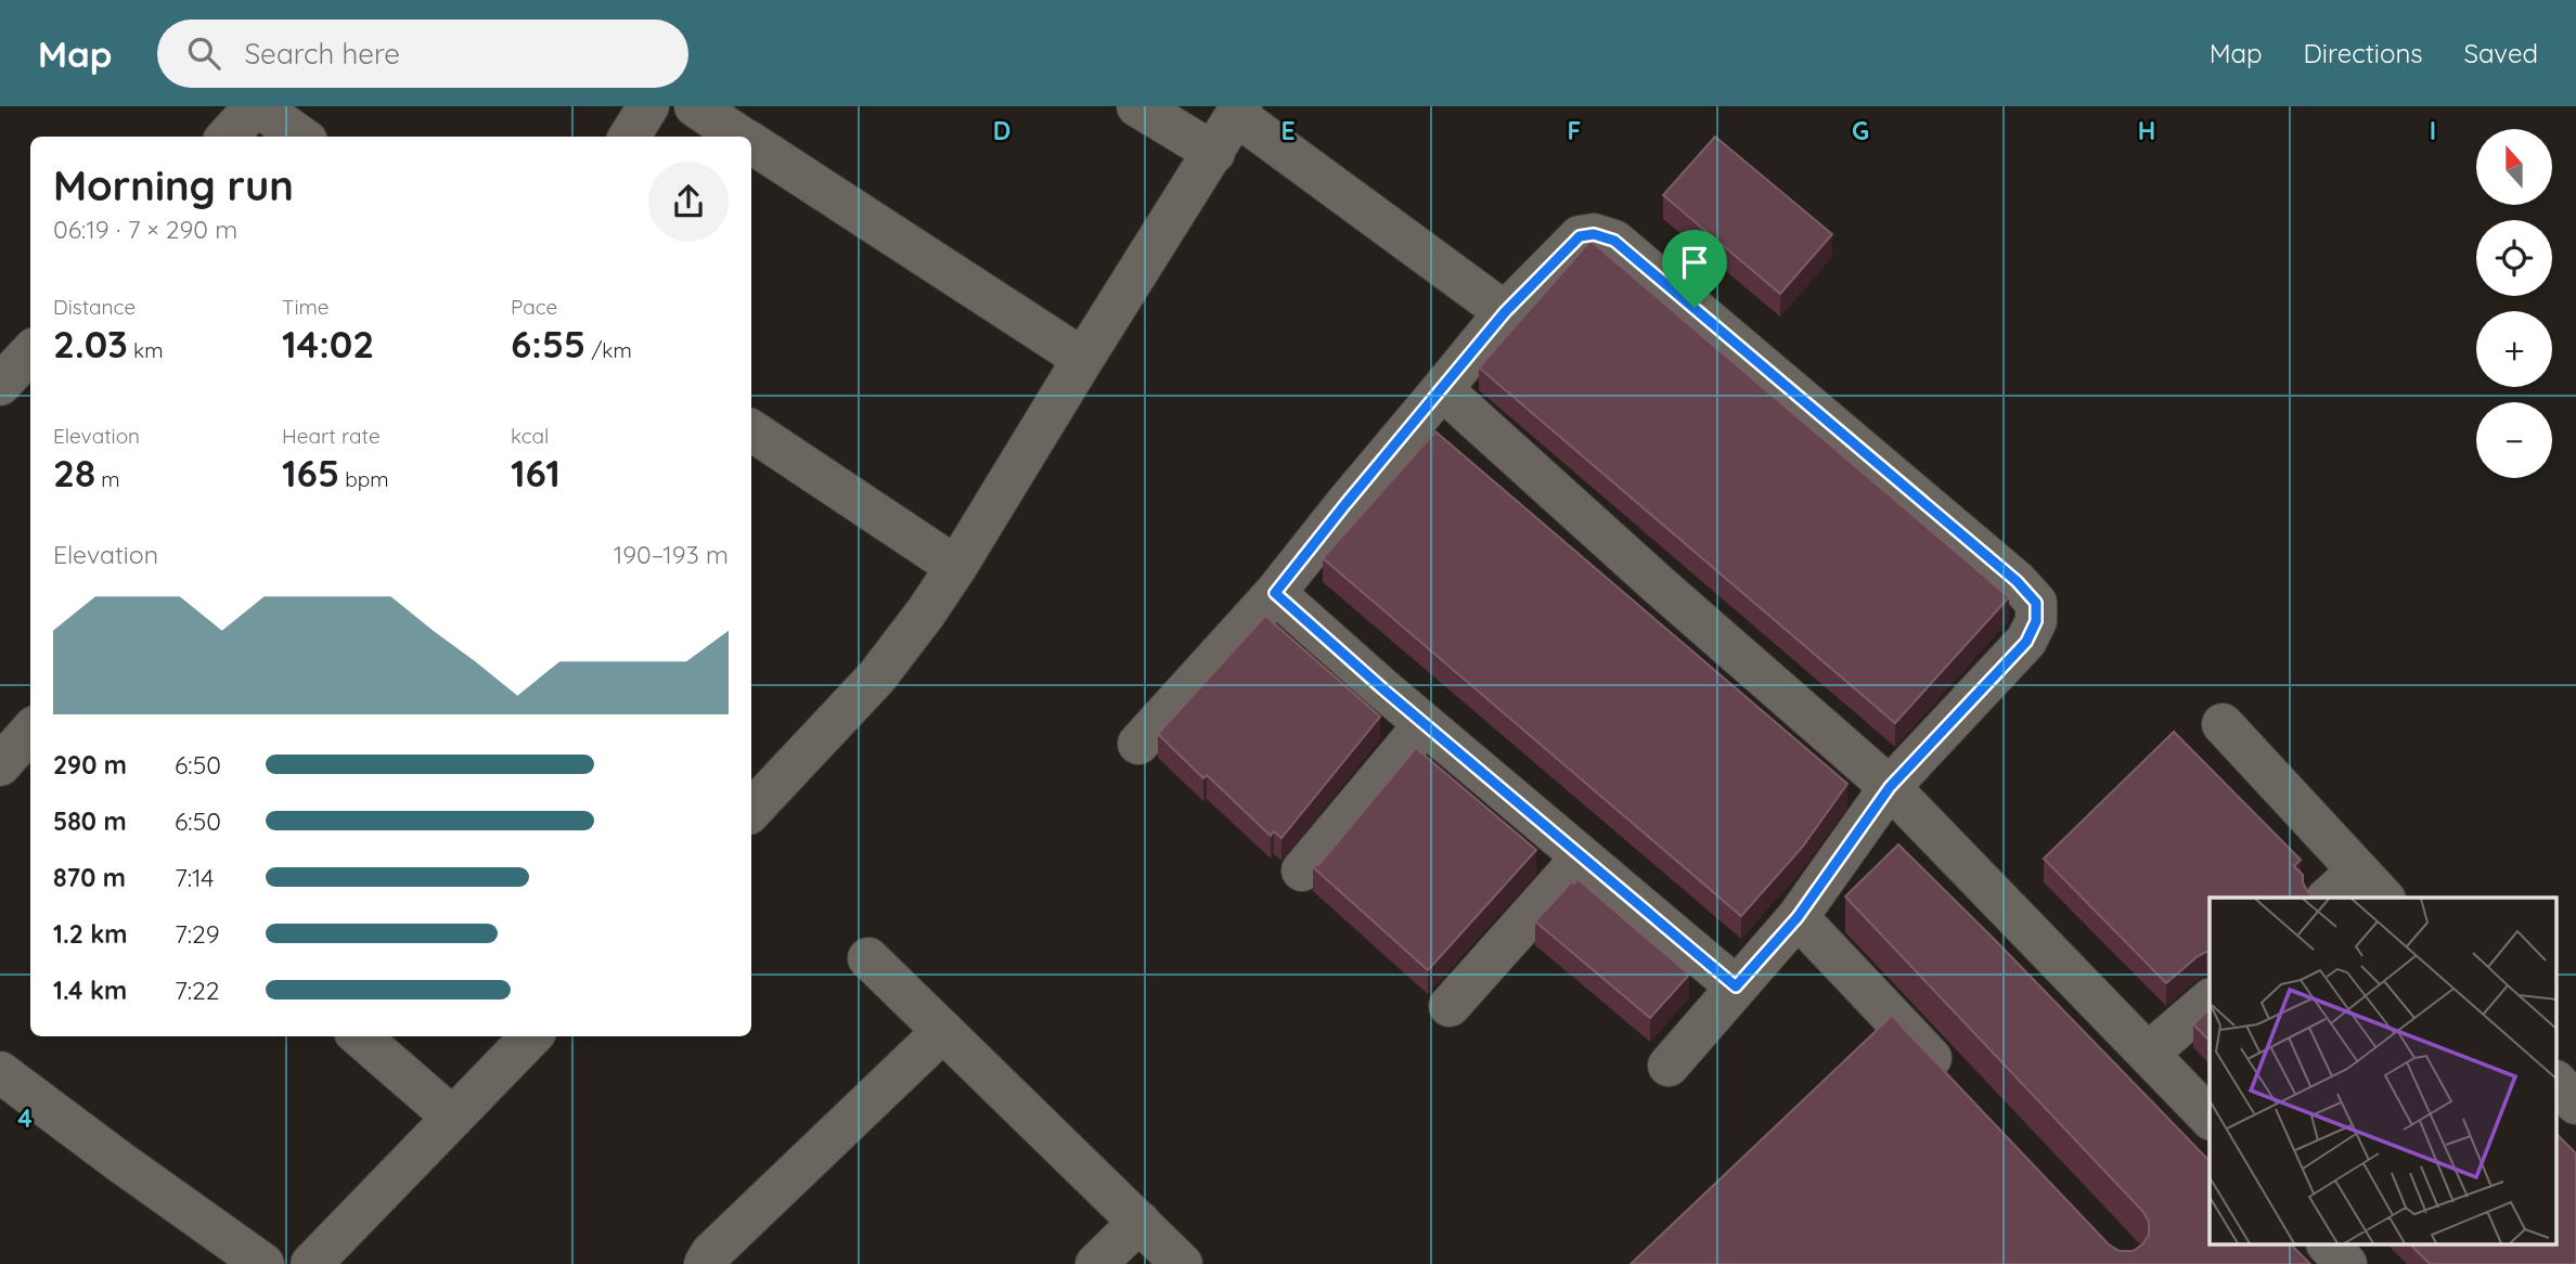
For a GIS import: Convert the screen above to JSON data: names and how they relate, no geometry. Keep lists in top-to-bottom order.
{
  "north": "top",
  "page": {
    "header": "Map",
    "search": "Search here",
    "nav": ["Map", "Directions", "Saved"],
    "map_buttons": ["+", "−"],
    "heading": ["Morning run", "06:19 · 7 × 290 m"],
    "stats": [
      ["Distance", "2.03 km"],
      ["Time", "14:02"],
      ["Pace", "6:55 /km"],
      ["Elevation", "28 m"],
      ["Heart rate", "165 bpm"],
      ["kcal", "161"]
    ],
    "chart": ["Elevation", "190–193 m"],
    "list": [
      {
        "name": "290 m",
        "note": "6:50"
      },
      {
        "name": "580 m",
        "note": "6:50"
      },
      {
        "name": "870 m",
        "note": "7:14"
      },
      {
        "name": "1.2 km",
        "note": "7:29"
      },
      {
        "name": "1.4 km",
        "note": "7:22"
      }
    ]
  },
  "grid": {
    "columns": [
      "D",
      "E",
      "F",
      "G",
      "H",
      "I"
    ],
    "rows": ["4"]
  }
}
